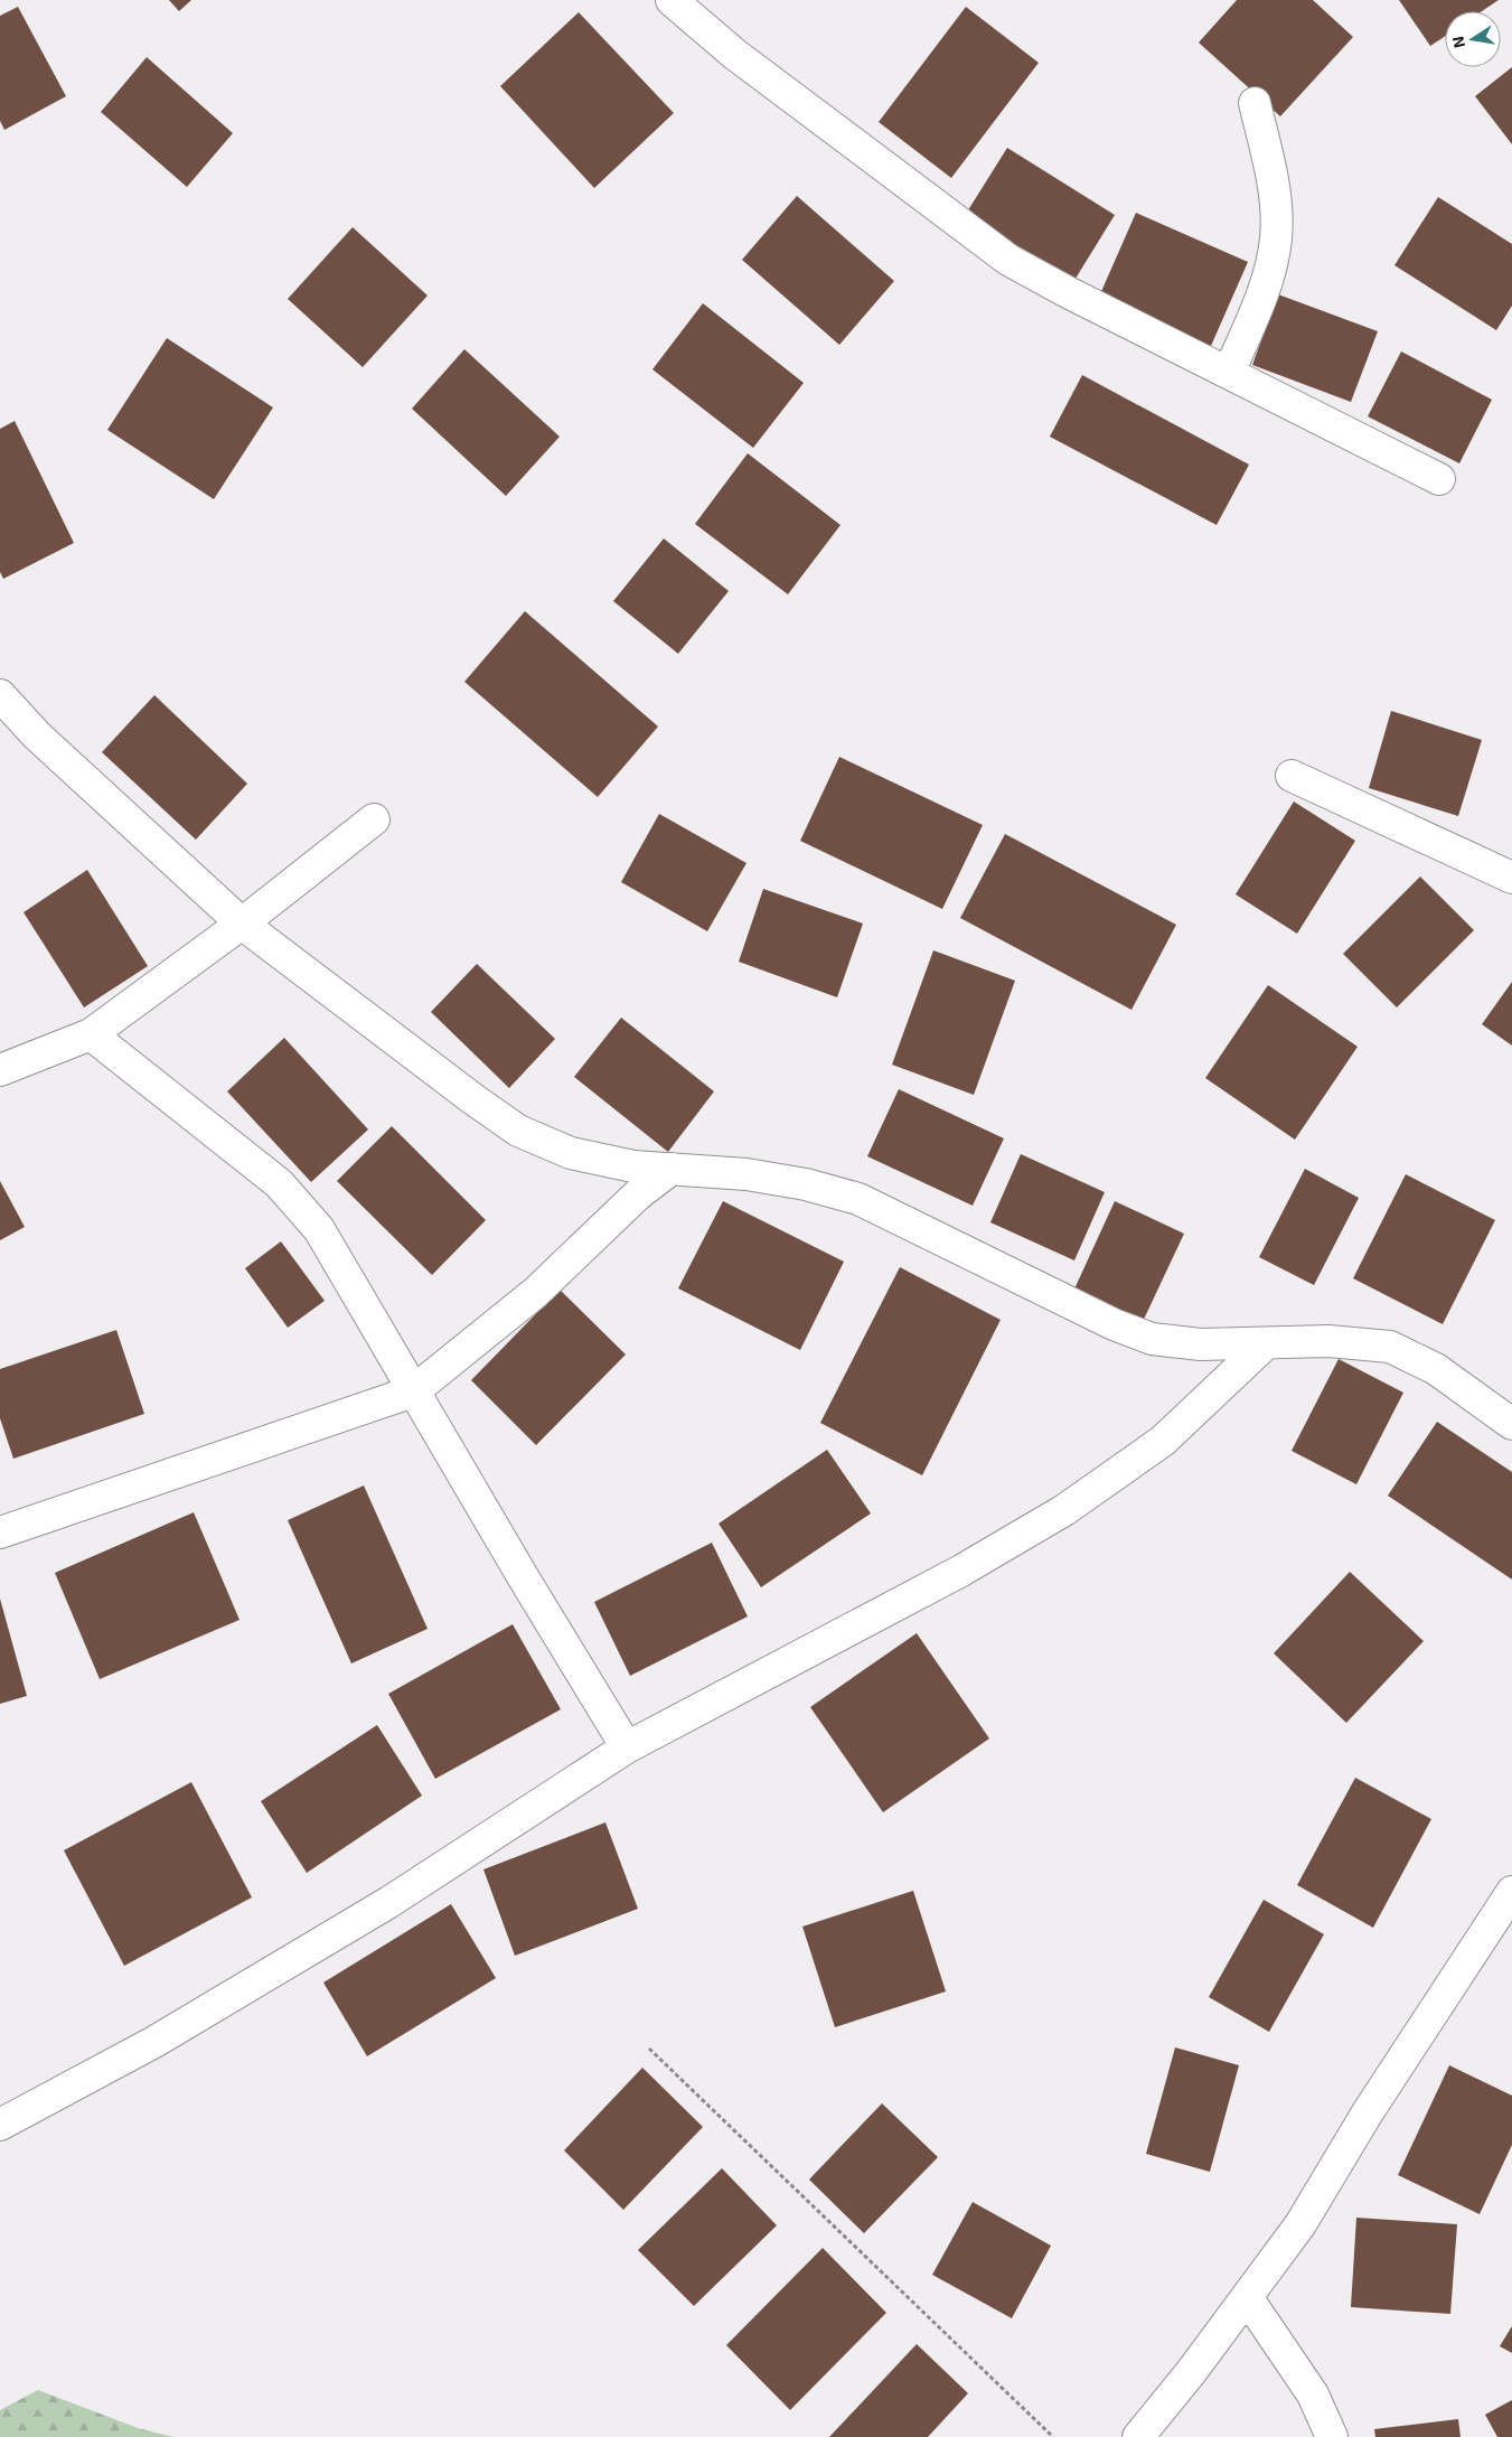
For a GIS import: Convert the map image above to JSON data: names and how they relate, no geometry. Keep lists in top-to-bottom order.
{
  "north": "left"
}
